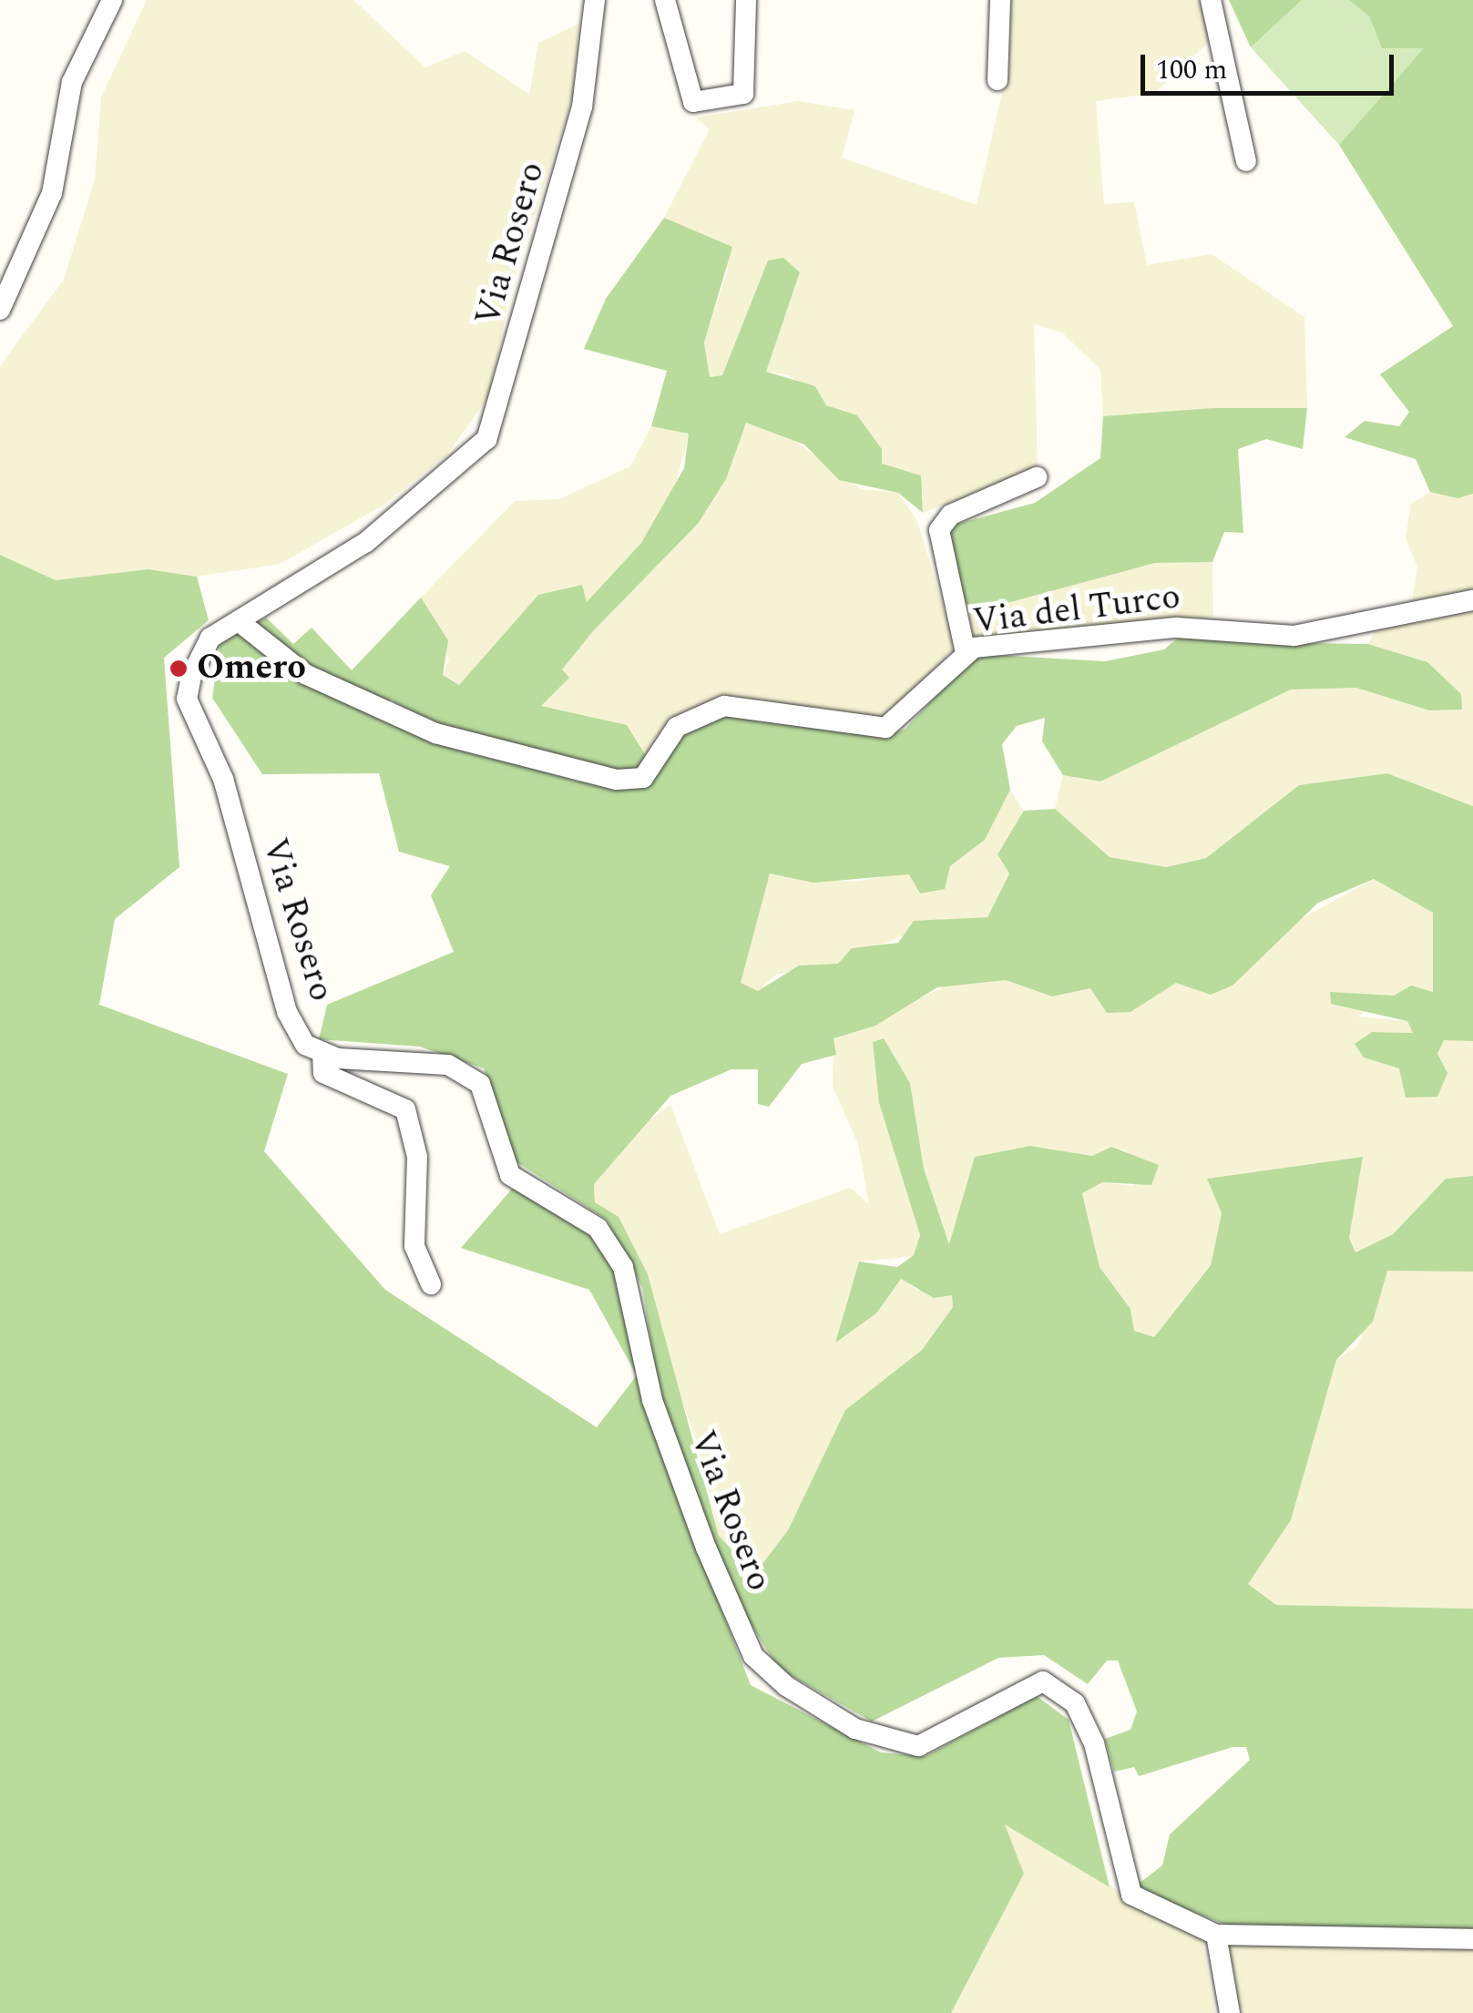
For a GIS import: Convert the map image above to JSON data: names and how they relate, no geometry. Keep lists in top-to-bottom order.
{
  "streets": {
    "street": ["Via Rosero", "Via del Turco"]
  },
  "crossings": [
    ["Via Rosero", "Via del Turco"]
  ],
  "places": ["Omero"],
  "scale_bar": "100 m"
}
